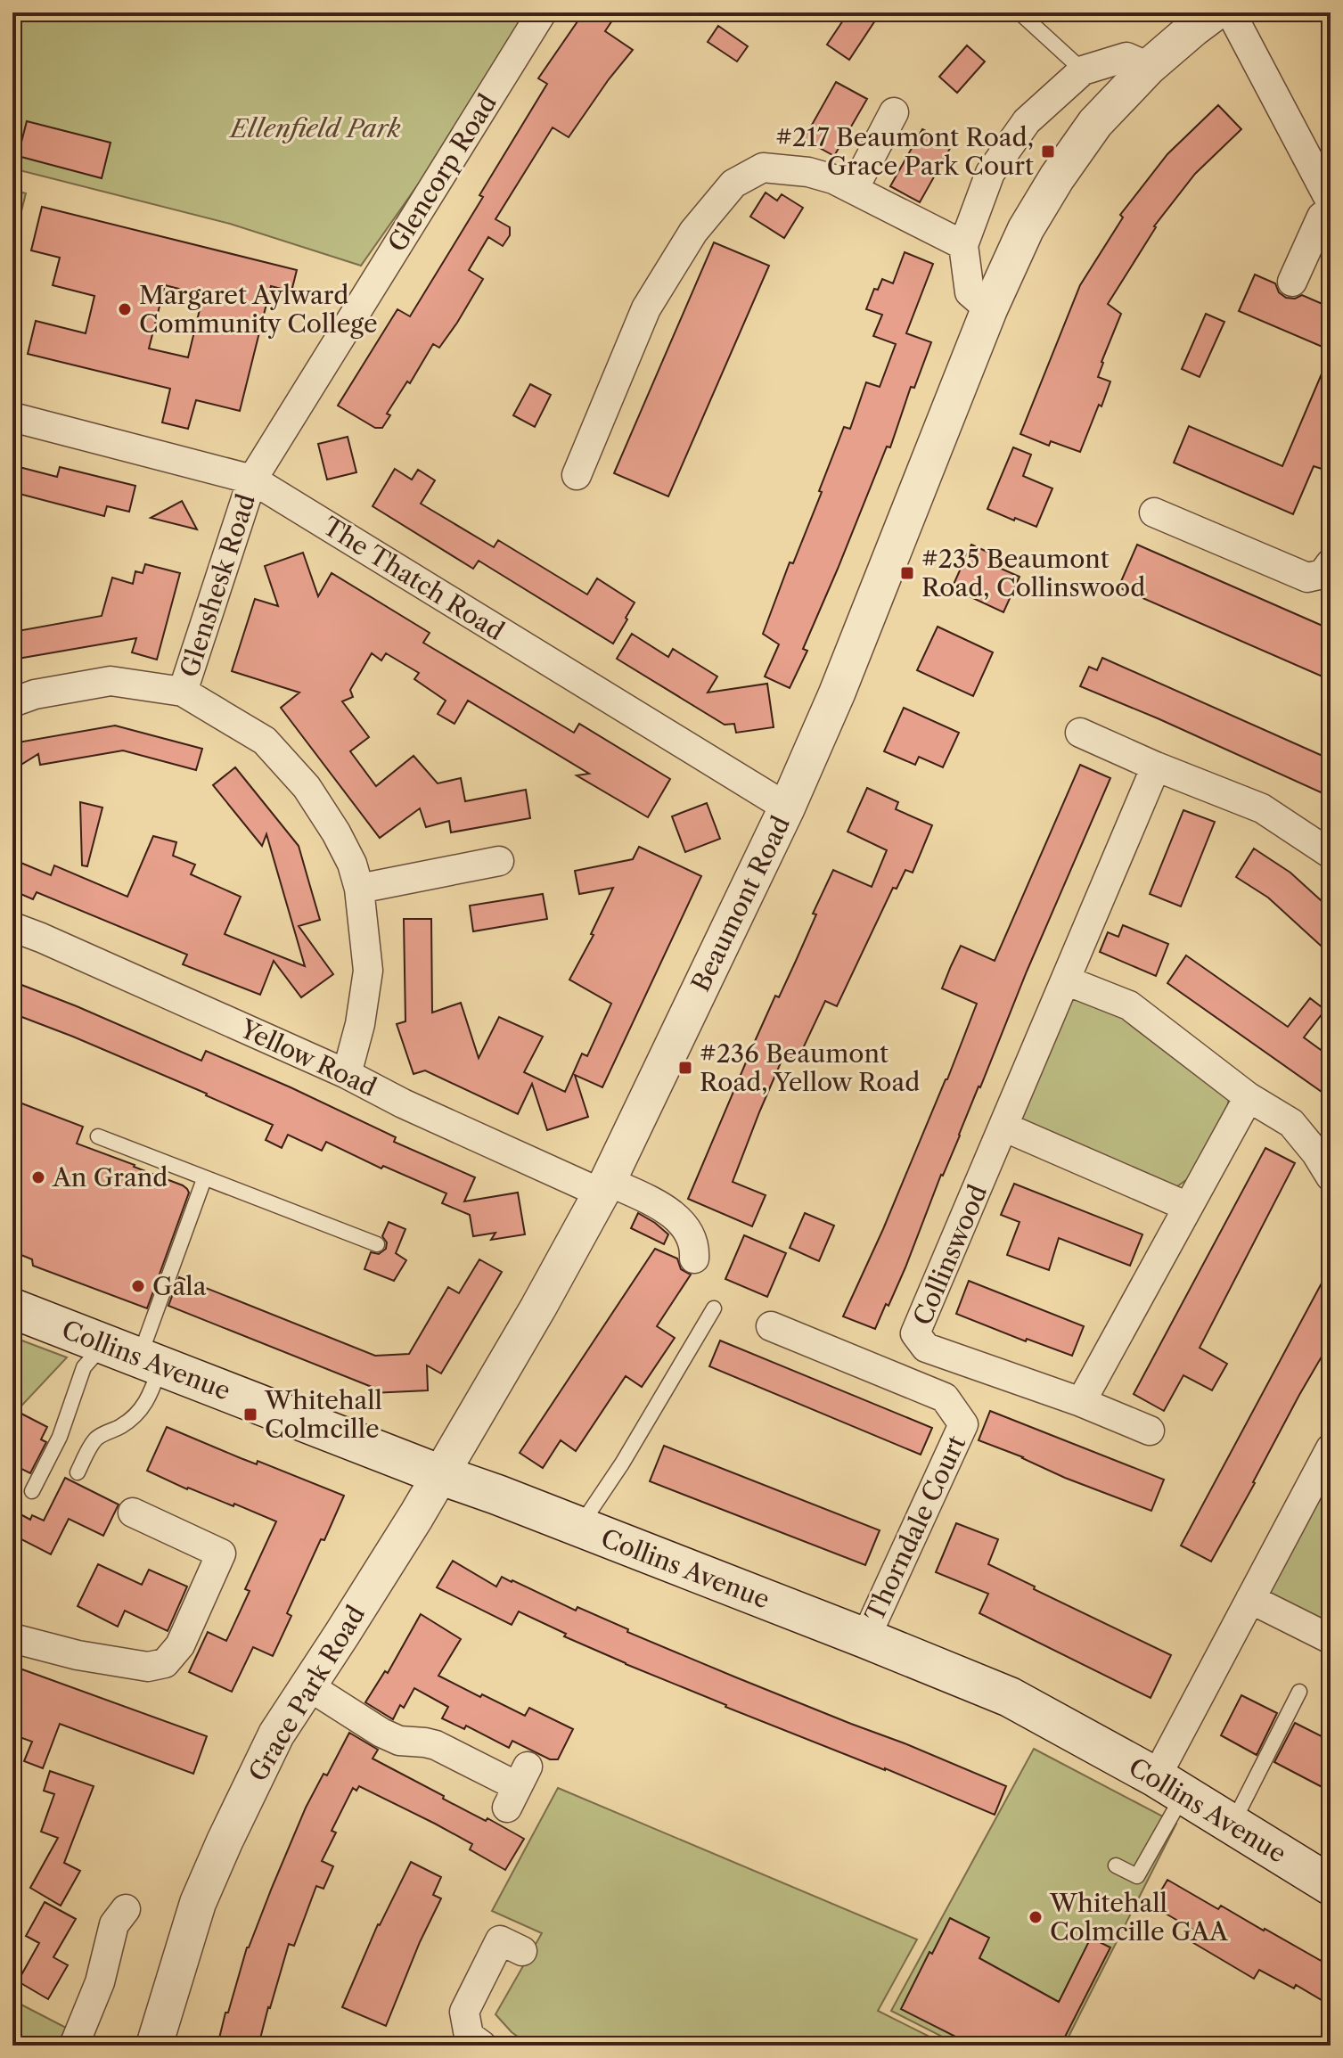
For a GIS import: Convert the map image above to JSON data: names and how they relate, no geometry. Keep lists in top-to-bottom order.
{
  "streets": {
    "main road": ["Collins Avenue"],
    "street": [
      "Glencorp Road",
      "The Thatch Road",
      "Glenshesk Road",
      "Beaumont Road",
      "Yellow Road",
      "Collinswood",
      "Thorndale Court",
      "Grace Park Road"
    ]
  },
  "crossings": [
    ["Glencorp Road", "The Thatch Road"],
    ["Glencorp Road", "Glenshesk Road"],
    ["The Thatch Road", "Glenshesk Road"],
    ["The Thatch Road", "Beaumont Road"],
    ["Glenshesk Road", "Yellow Road"],
    ["Beaumont Road", "Yellow Road"],
    ["Beaumont Road", "Collins Avenue"],
    ["Beaumont Road", "Grace Park Road"],
    ["Collins Avenue", "Thorndale Court"],
    ["Collins Avenue", "Grace Park Road"]
  ],
  "parks": ["Ellenfield Park"],
  "places": {
    "transit": [
      "#217 Beaumont Road, Grace Park Court",
      "#235 Beaumont Road, Collinswood",
      "#236 Beaumont Road, Yellow Road",
      "Whitehall Colmcille"
    ],
    "other": [
      "Margaret Aylward Community College",
      "An Grand",
      "Gala",
      "Whitehall Colmcille GAA"
    ]
  }
}
